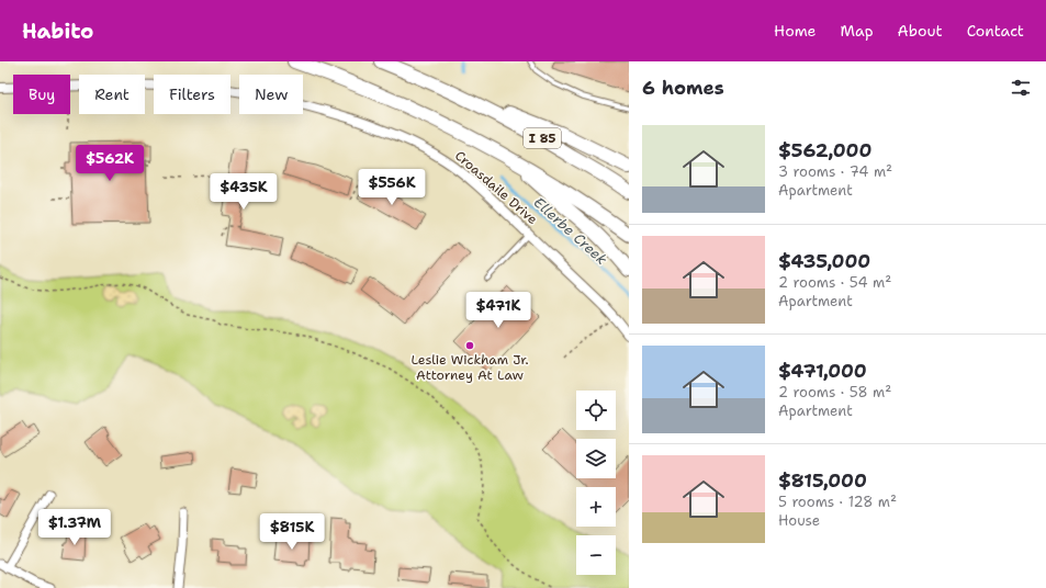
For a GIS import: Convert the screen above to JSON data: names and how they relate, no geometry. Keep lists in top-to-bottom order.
{
  "streets": {
    "highway": ["I 85"],
    "street": ["Croasdaile Drive"]
  },
  "water": ["Ellerbe Creek"],
  "places": ["Leslie Wickham Jr. Attorney At Law"],
  "page": {
    "header": "Habito",
    "nav": [
      "Home",
      "Map",
      "About",
      "Contact"
    ],
    "heading": "6 homes",
    "chip": [
      "Buy",
      "Rent",
      "Filters",
      "New"
    ],
    "list": [
      {
        "name": "$562,000",
        "note": "3 rooms · 74 m² · Apartment"
      },
      {
        "name": "$435,000",
        "note": "2 rooms · 54 m² · Apartment"
      },
      {
        "name": "$471,000",
        "note": "2 rooms · 58 m² · Apartment"
      },
      {
        "name": "$815,000",
        "note": "5 rooms · 128 m² · House"
      }
    ],
    "price": [
      "$562K",
      "$556K",
      "$435K",
      "$471K",
      "$1.37M",
      "$815K"
    ],
    "map_buttons": ["+", "−"]
  }
}
